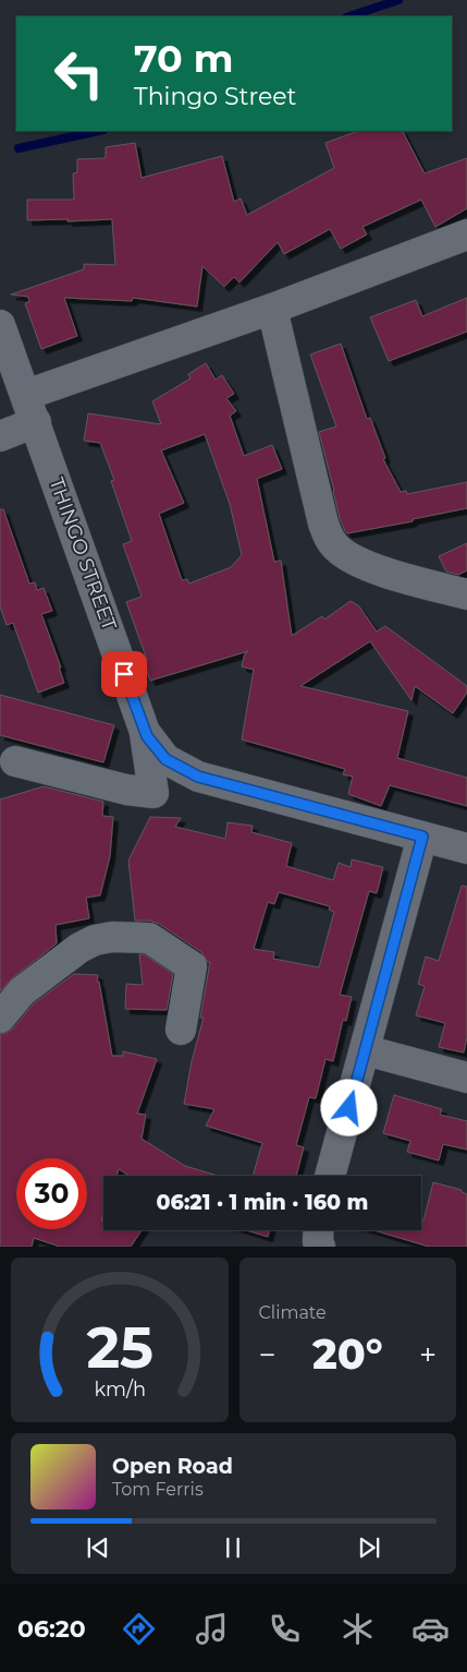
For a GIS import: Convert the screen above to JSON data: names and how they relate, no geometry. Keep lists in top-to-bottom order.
{
  "streets": {
    "street": ["THINGO STREET"]
  },
  "page": {
    "turn": ["70 m", "Thingo Street"],
    "limit": "30",
    "trip": "06:21 · 1 min · 160 m",
    "tile": "Climate",
    "heat": ["−", "20°", "+"],
    "song": ["Open Road", "Tom Ferris"],
    "tabs": "06:20",
    "gauge": ["25", "km/h"]
  }
}
